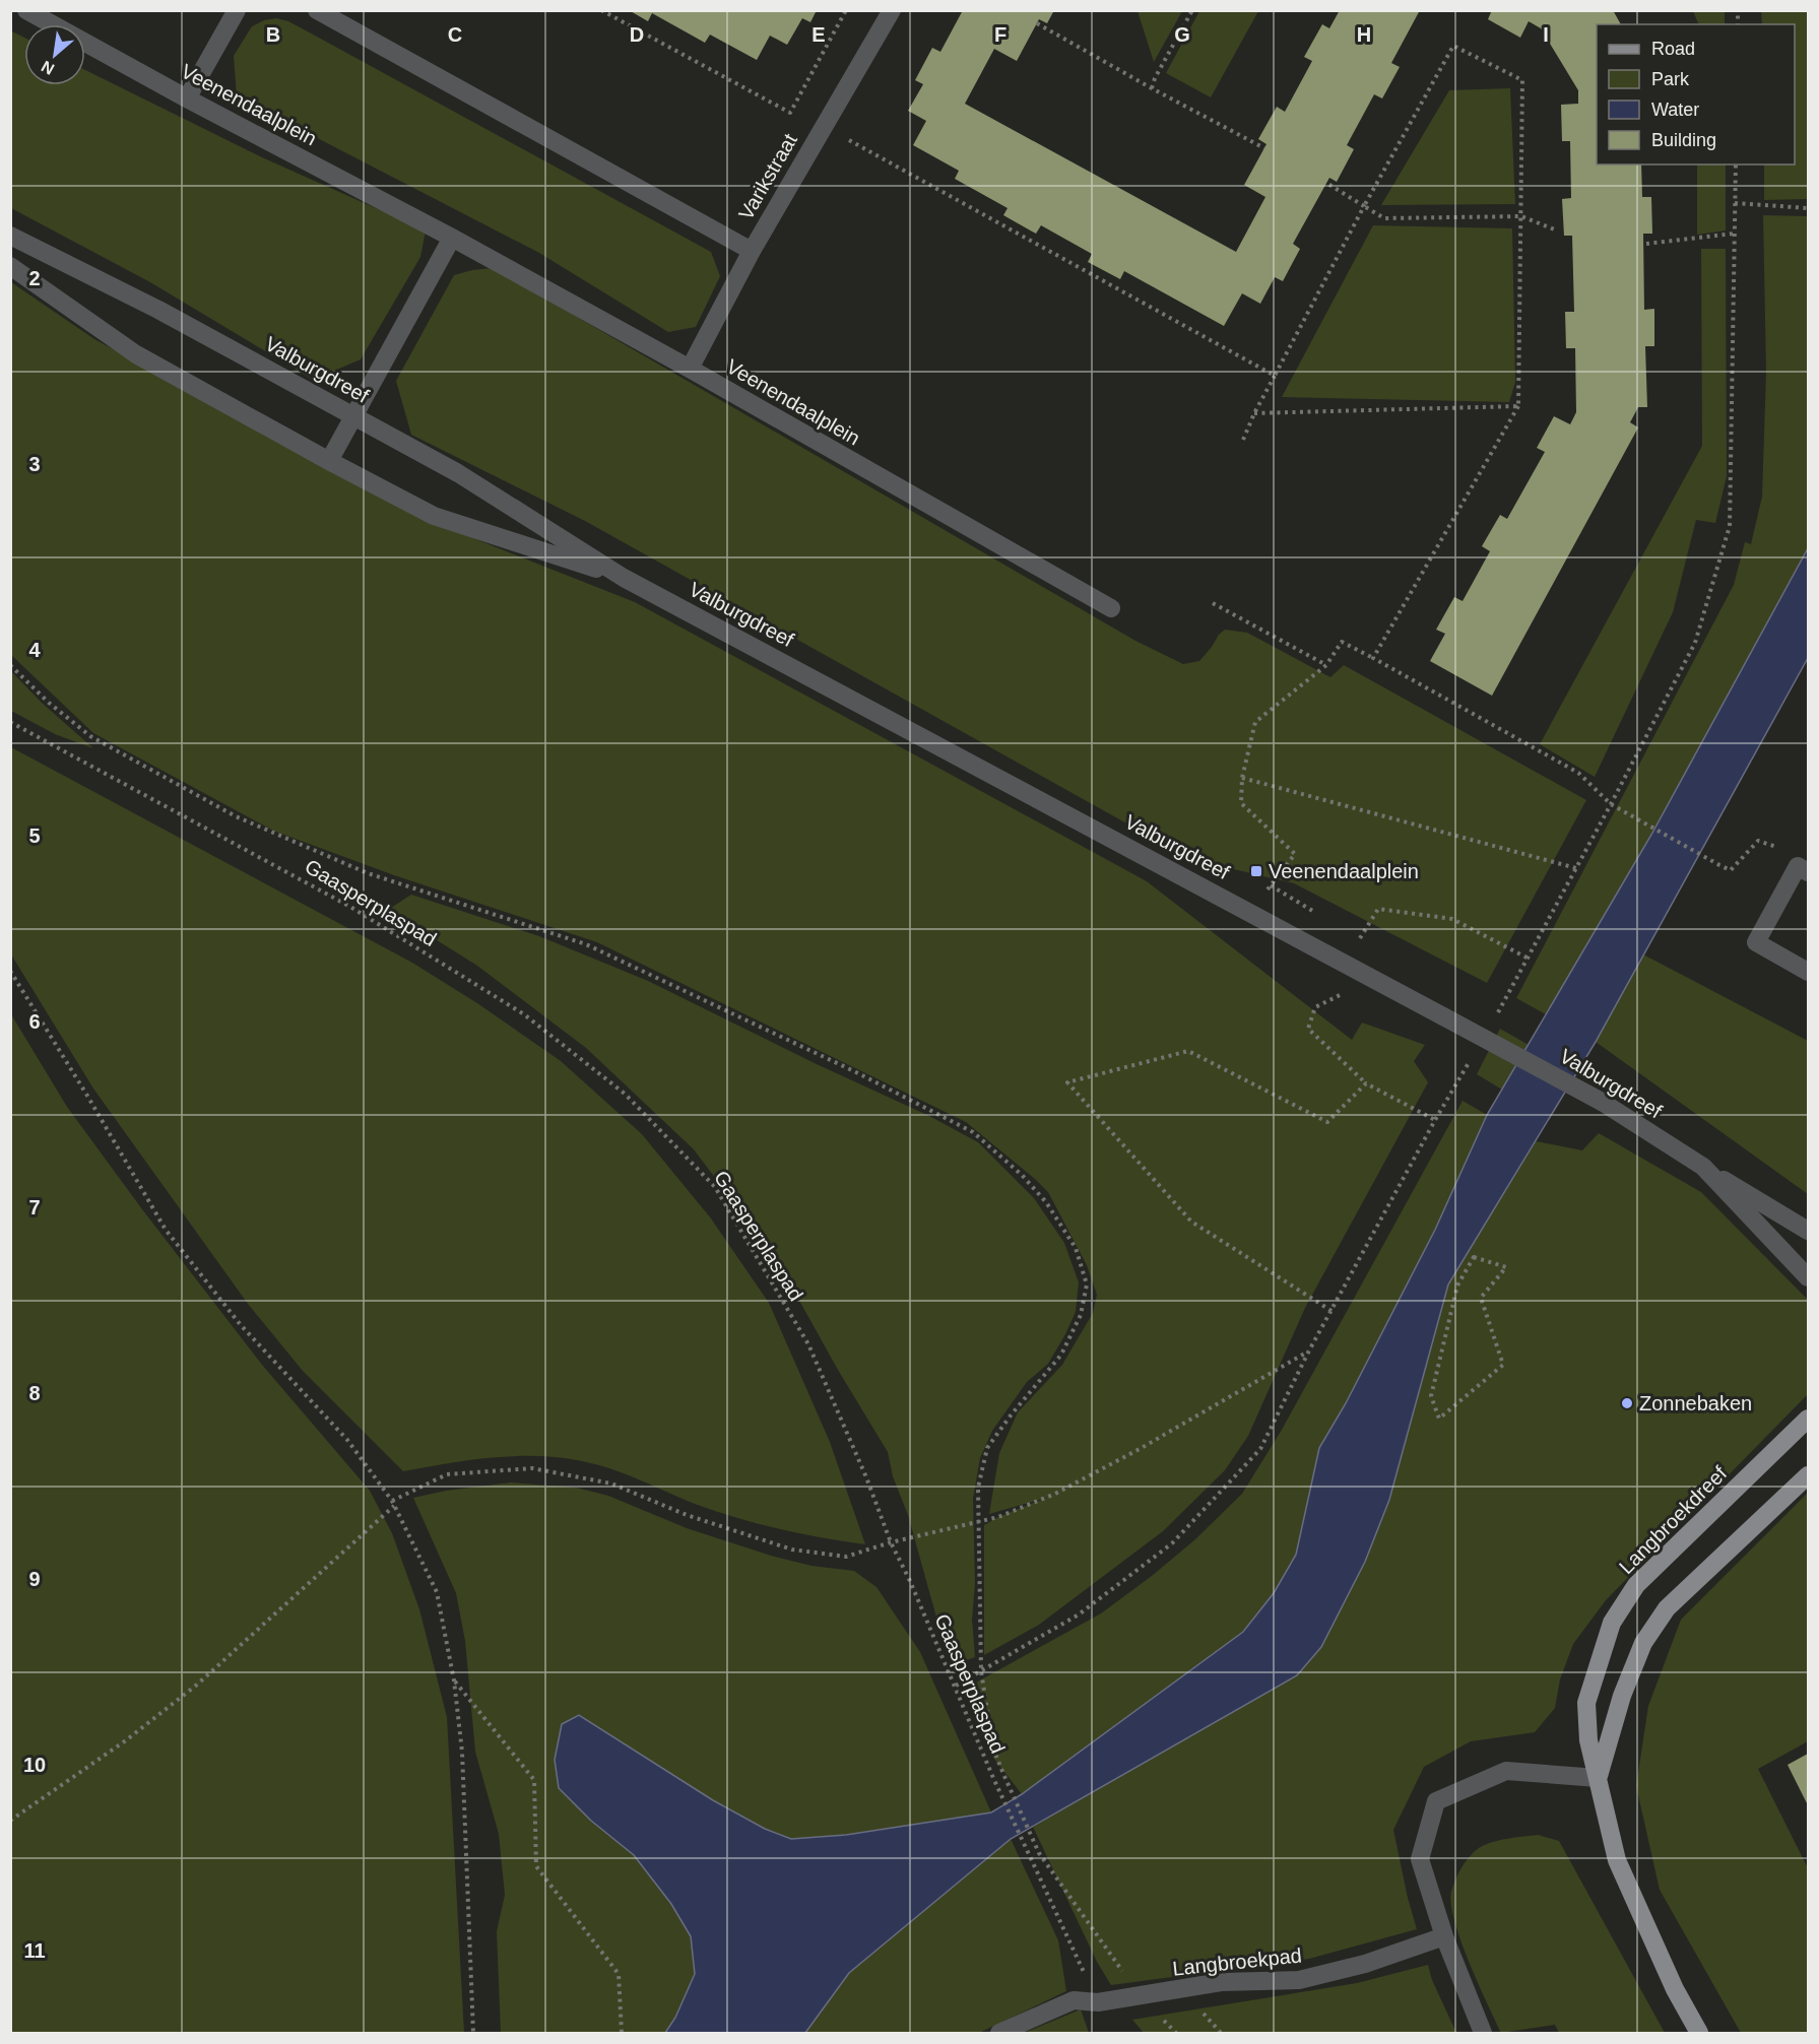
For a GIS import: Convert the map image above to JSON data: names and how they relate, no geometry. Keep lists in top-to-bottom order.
{
  "streets": {
    "main road": ["Langbroekdreef"],
    "street": [
      "Veenendaalplein",
      "Varikstraat",
      "Valburgdreef",
      "Langbroekpad"
    ],
    "path": ["Gaasperplaspad"]
  },
  "crossings": [
    ["Veenendaalplein", "Varikstraat"],
    ["Gaasperplaspad", "Langbroekpad"]
  ],
  "places": {
    "transit": ["Veenendaalplein"],
    "other": ["Zonnebaken"]
  },
  "legend": [
    "Road",
    "Park",
    "Water",
    "Building"
  ],
  "north": "bottom left",
  "grid": {
    "columns": [
      "B",
      "C",
      "D",
      "E",
      "F",
      "G",
      "H",
      "I"
    ],
    "rows": [
      "2",
      "3",
      "4",
      "5",
      "6",
      "7",
      "8",
      "9",
      "10",
      "11"
    ]
  }
}
